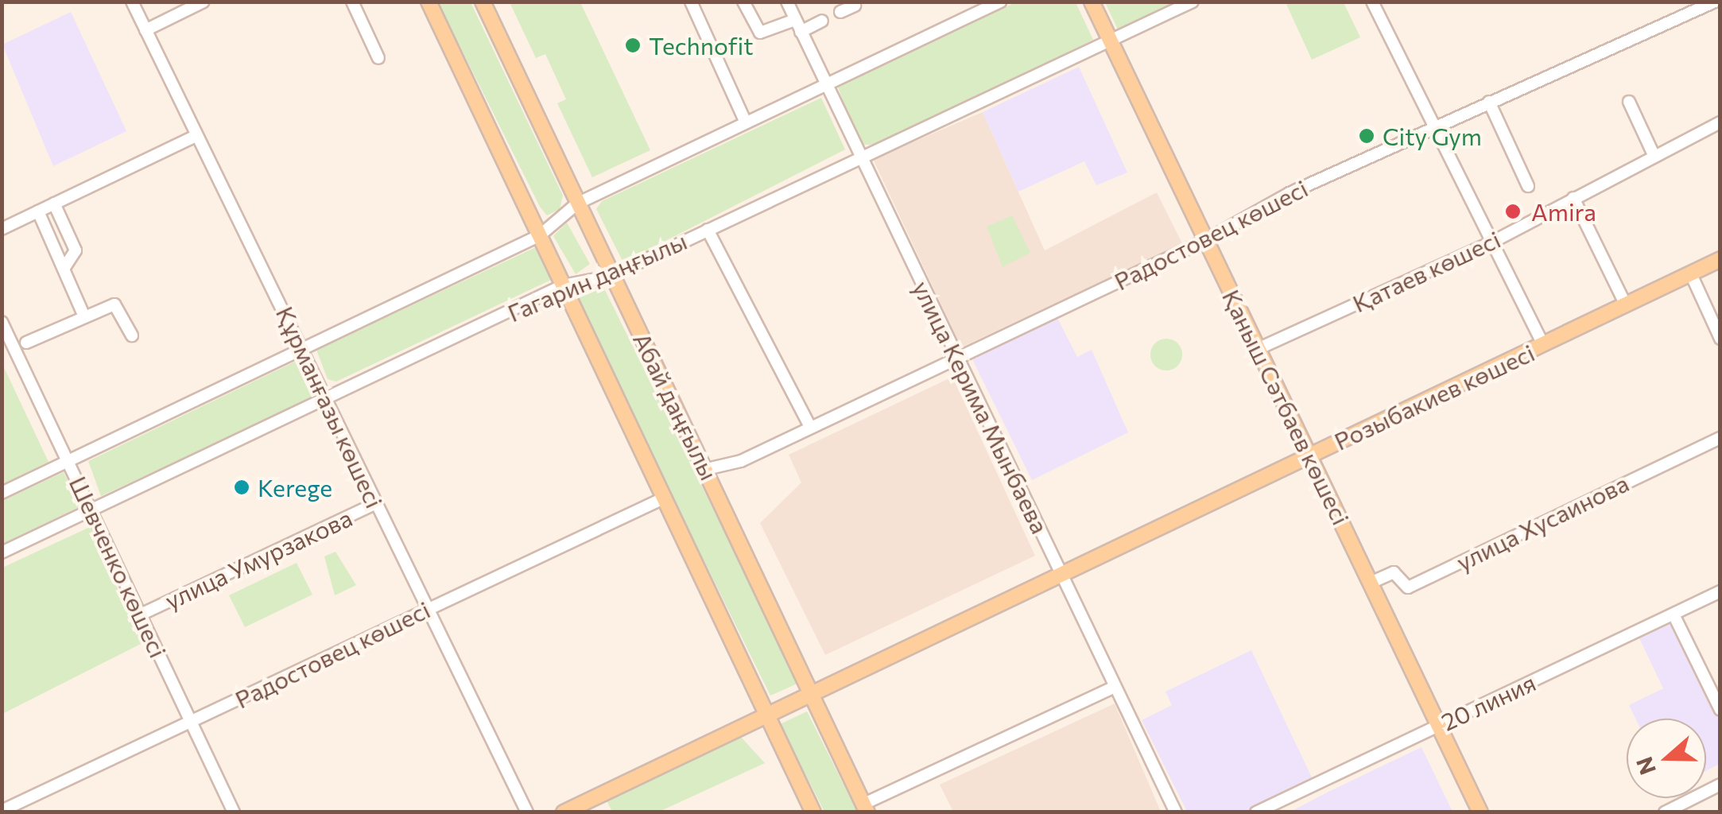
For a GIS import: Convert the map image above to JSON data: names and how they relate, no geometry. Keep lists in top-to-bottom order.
{
  "streets": {
    "main road": ["Розыбакиев көшесі", "Абай даңғылы", "Қаныш Сәтбаев көшесі"],
    "street": [
      "Радостовец көшесі",
      "Қатаев көшесі",
      "Гагарин даңғылы",
      "Құрманғазы көшесі",
      "улица Керима Мынбаева",
      "улица Хусаинова",
      "улица Умурзакова",
      "Шевченко көшесі",
      "20 линия"
    ]
  },
  "crossings": [
    ["Радостовец көшесі", "Абай даңғылы"],
    ["Радостовец көшесі", "Құрманғазы көшесі"],
    ["Радостовец көшесі", "улица Керима Мынбаева"],
    ["Радостовец көшесі", "Қаныш Сәтбаев көшесі"],
    ["Радостовец көшесі", "Шевченко көшесі"],
    ["Қатаев көшесі", "Қаныш Сәтбаев көшесі"],
    ["Гагарин даңғылы", "Абай даңғылы"],
    ["Гагарин даңғылы", "Құрманғазы көшесі"],
    ["Гагарин даңғылы", "улица Керима Мынбаева"],
    ["Гагарин даңғылы", "Қаныш Сәтбаев көшесі"],
    ["Гагарин даңғылы", "Шевченко көшесі"],
    ["Розыбакиев көшесі", "Абай даңғылы"],
    ["Розыбакиев көшесі", "улица Керима Мынбаева"],
    ["Розыбакиев көшесі", "Қаныш Сәтбаев көшесі"],
    ["Құрманғазы көшесі", "улица Умурзакова"],
    ["Қаныш Сәтбаев көшесі", "улица Хусаинова"],
    ["Қаныш Сәтбаев көшесі", "20 линия"],
    ["улица Умурзакова", "Шевченко көшесі"]
  ],
  "places": [
    "Technofit",
    "City Gym",
    "Amira",
    "Kerege"
  ],
  "north": "left"
}
